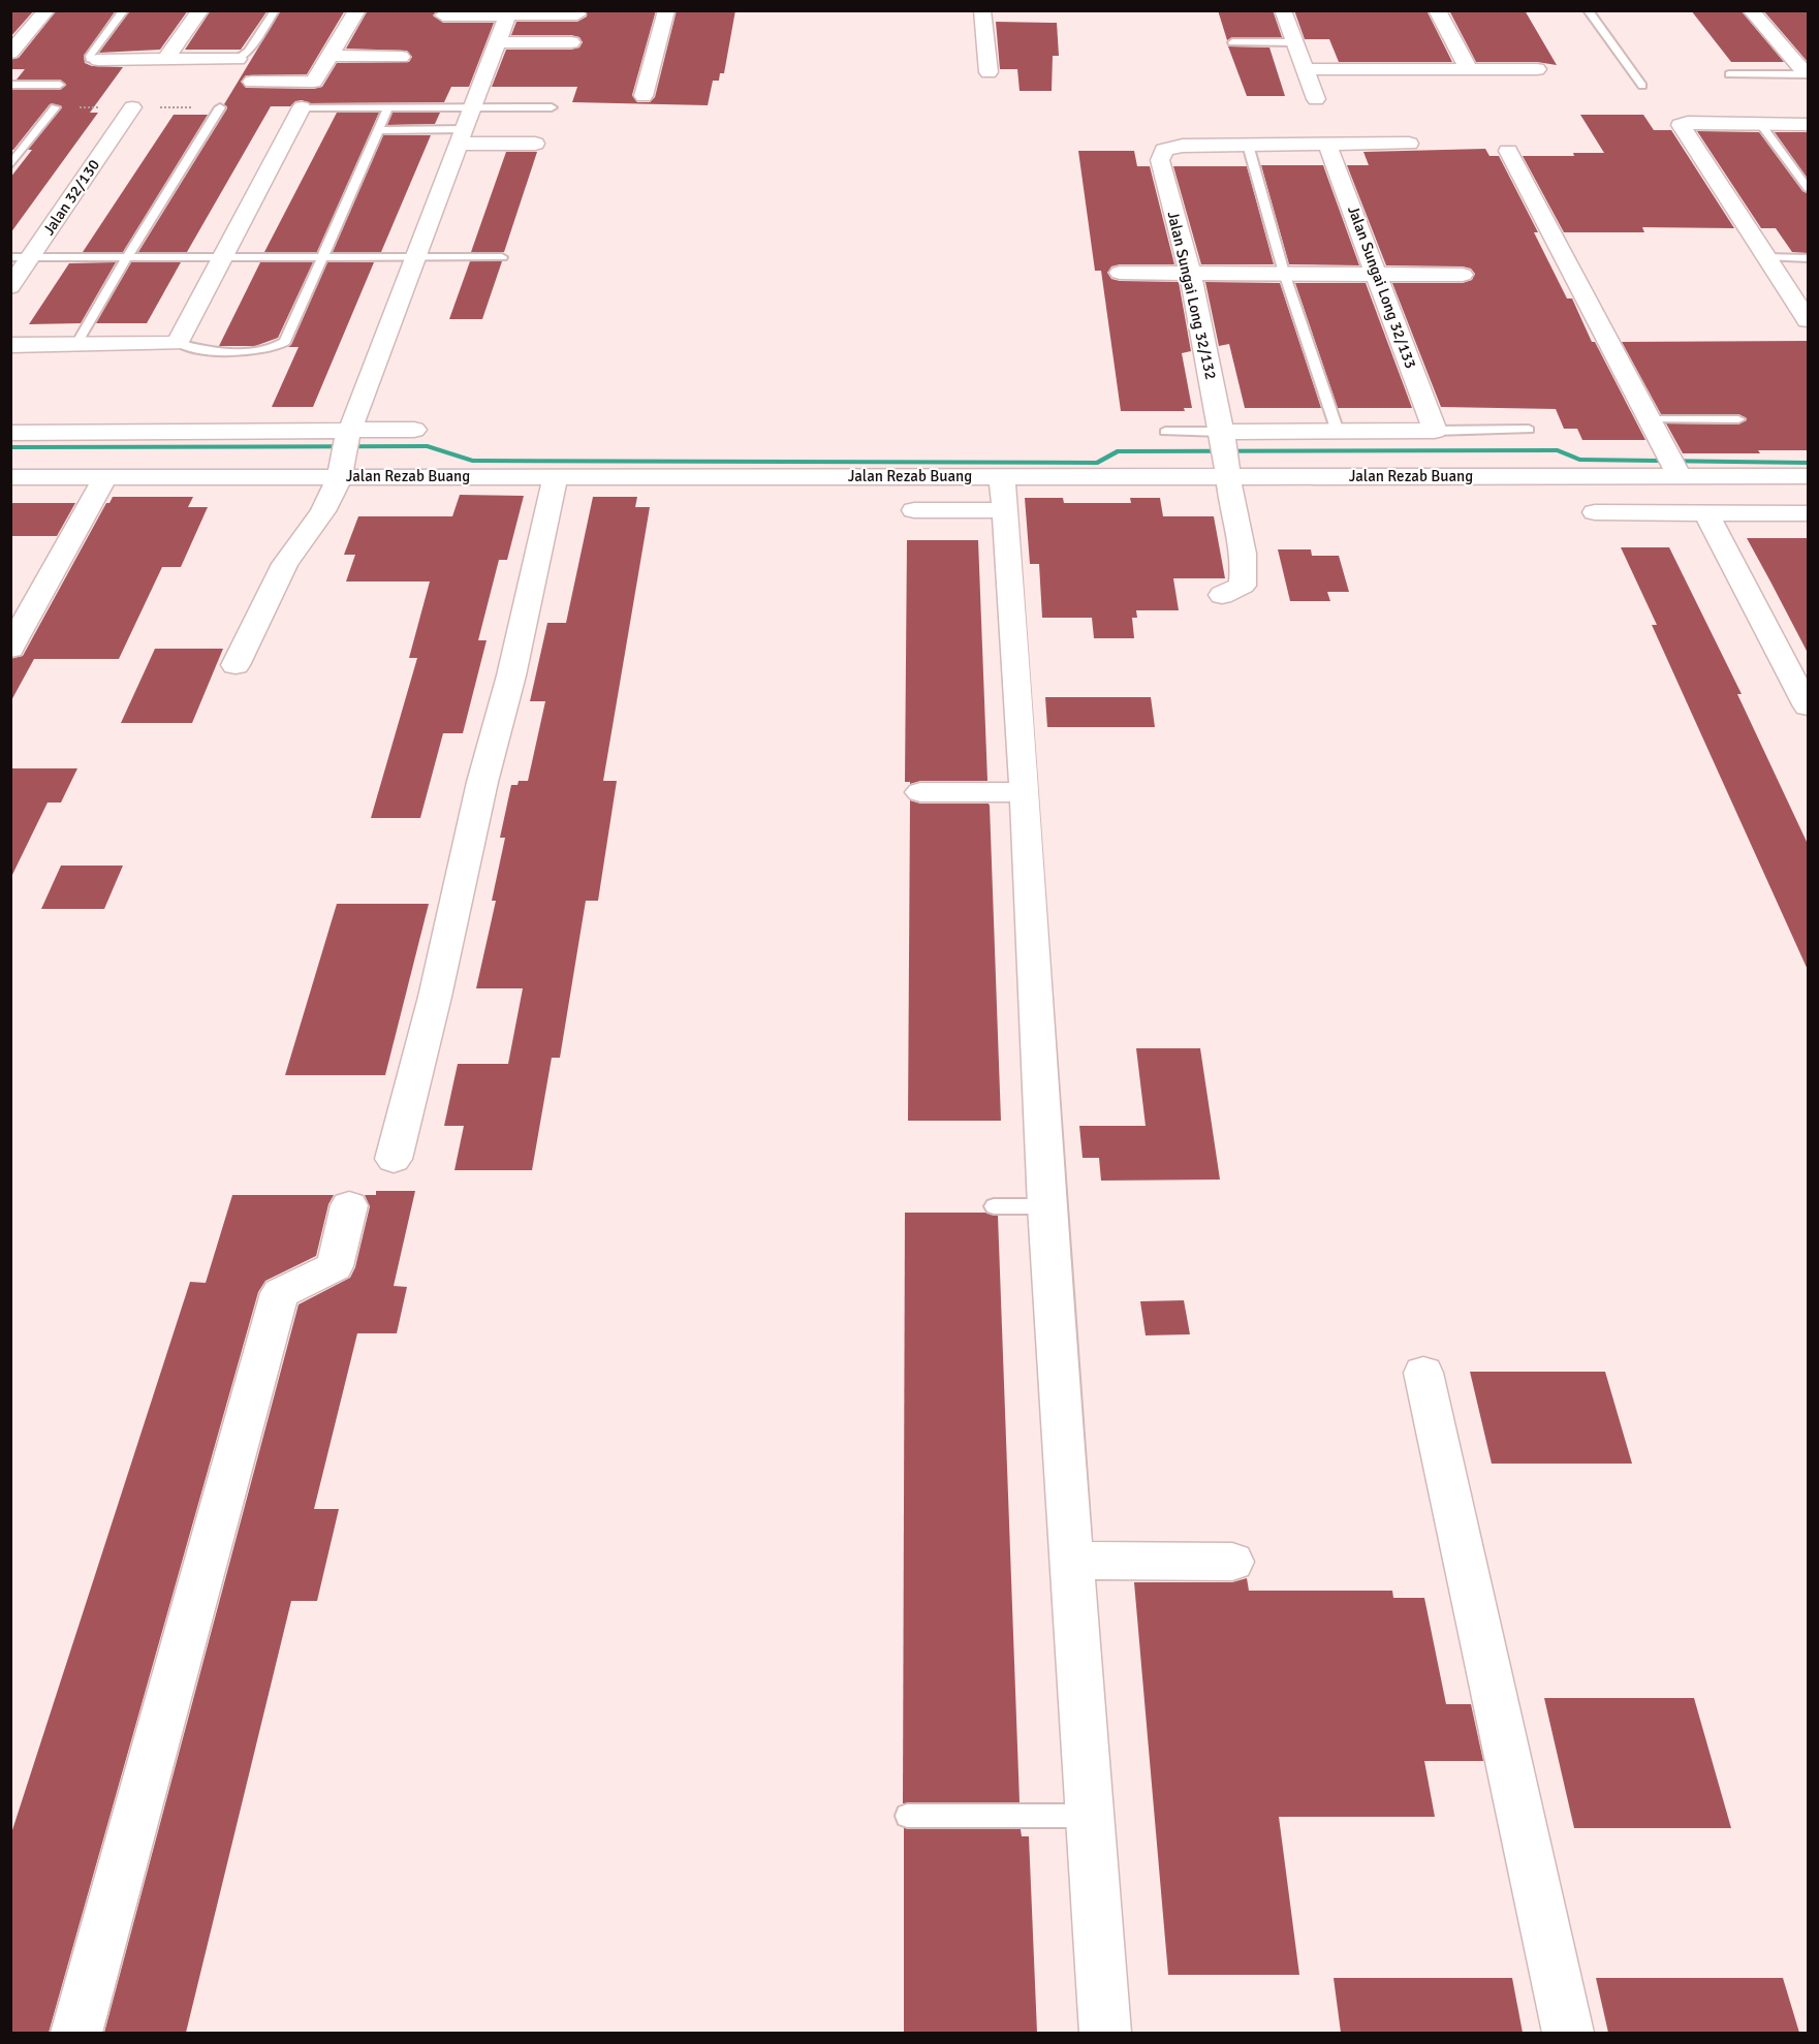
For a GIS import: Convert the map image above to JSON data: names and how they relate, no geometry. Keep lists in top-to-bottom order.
{
  "streets": {
    "street": [
      "Jalan 32/130",
      "Jalan Sungai Long 32/133",
      "Jalan Sungai Long 32/132",
      "Jalan Rezab Buang"
    ]
  },
  "crossings": [
    ["Jalan Sungai Long 32/132", "Jalan Rezab Buang"]
  ]
}
